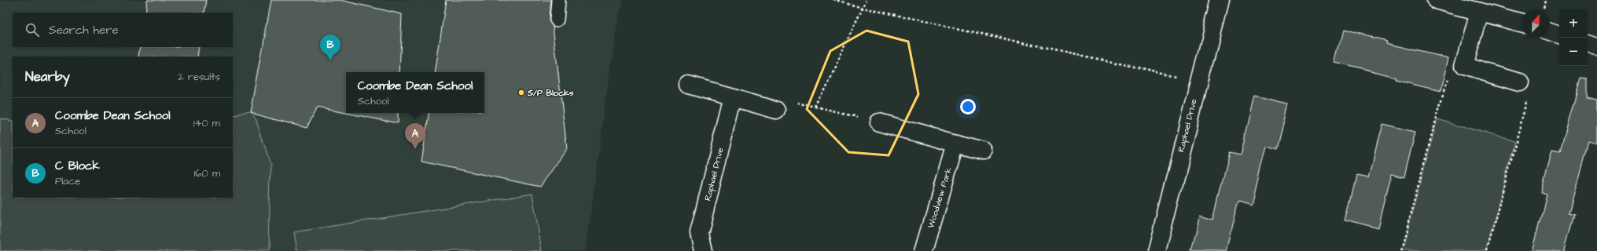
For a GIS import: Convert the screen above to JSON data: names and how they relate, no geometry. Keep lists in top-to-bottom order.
{
  "streets": {
    "street": ["Raphael Drive", "Woodview Park"]
  },
  "places": ["S/P Blocks"],
  "north": "top right",
  "page": {
    "map_buttons": ["+", "−"],
    "search": "Search here",
    "pins": ["B", "A"],
    "heading": ["Nearby", "2 results"],
    "popup": ["Coombe Dean School", "School"],
    "list": [
      {
        "mark": "A",
        "name": "Coombe Dean School",
        "note": "School",
        "value": "140 m"
      },
      {
        "mark": "B",
        "name": "C Block",
        "note": "Place",
        "value": "160 m"
      }
    ]
  }
}
